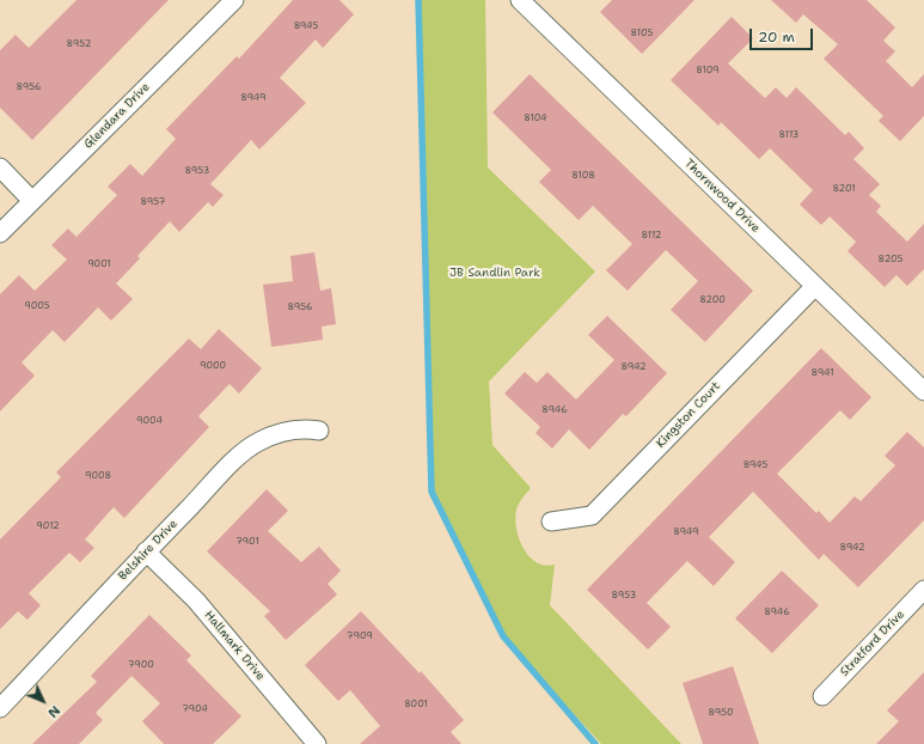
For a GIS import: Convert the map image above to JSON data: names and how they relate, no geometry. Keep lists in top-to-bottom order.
{
  "streets": {
    "street": [
      "Glendara Drive",
      "Thornwood Drive",
      "Kingston Court",
      "Belshire Drive",
      "Stratford Drive",
      "Hallmark Drive"
    ]
  },
  "crossings": [
    ["Thornwood Drive", "Kingston Court"],
    ["Belshire Drive", "Hallmark Drive"]
  ],
  "parks": ["JB Sandlin Park"],
  "house_numbers": [
    "8945",
    "8105",
    "8952",
    "8109",
    "8956",
    "8949",
    "8104",
    "8113",
    "8953",
    "8108",
    "8201",
    "8957",
    "8112",
    "8205",
    "9001",
    "8200",
    "9005",
    "8956",
    "9000",
    "8942",
    "8941",
    "8946",
    "9004",
    "8945",
    "9008",
    "9012",
    "8949",
    "7901",
    "8942",
    "8953",
    "8946",
    "7909",
    "7900",
    "8001",
    "7904",
    "8950"
  ],
  "scale_bar": "20 m",
  "north": "bottom right"
}
